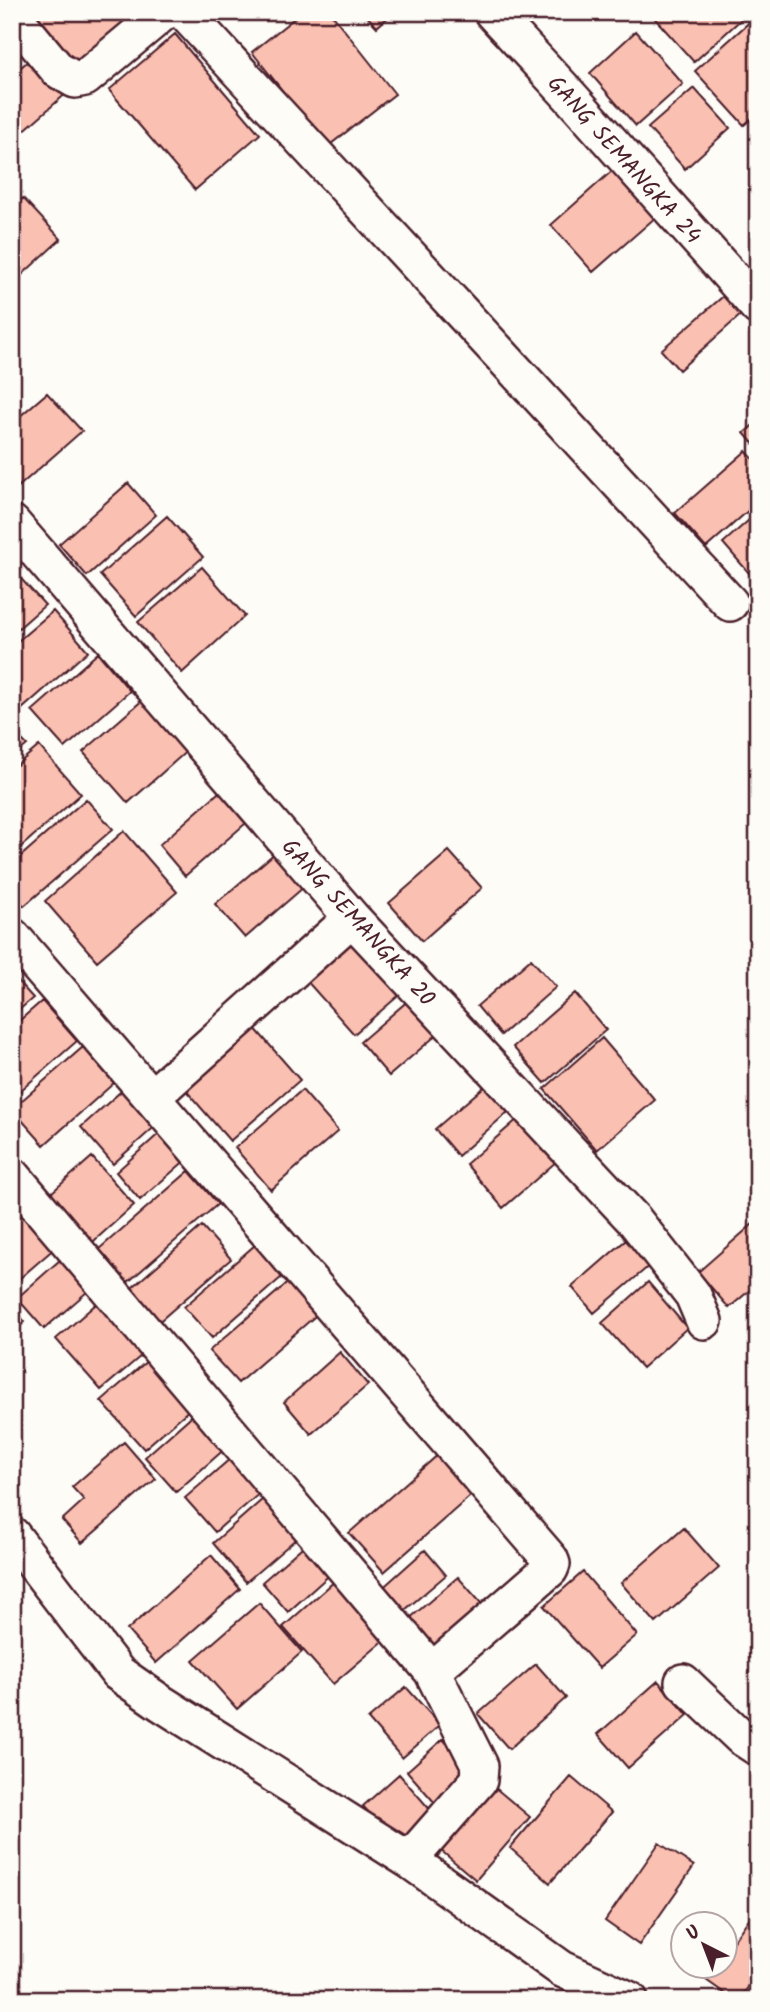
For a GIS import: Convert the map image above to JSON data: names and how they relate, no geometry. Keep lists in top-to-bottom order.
{
  "streets": {
    "street": ["GANG SEMANGKA 24", "GANG SEMANGKA 20"]
  },
  "north": "top left"
}
